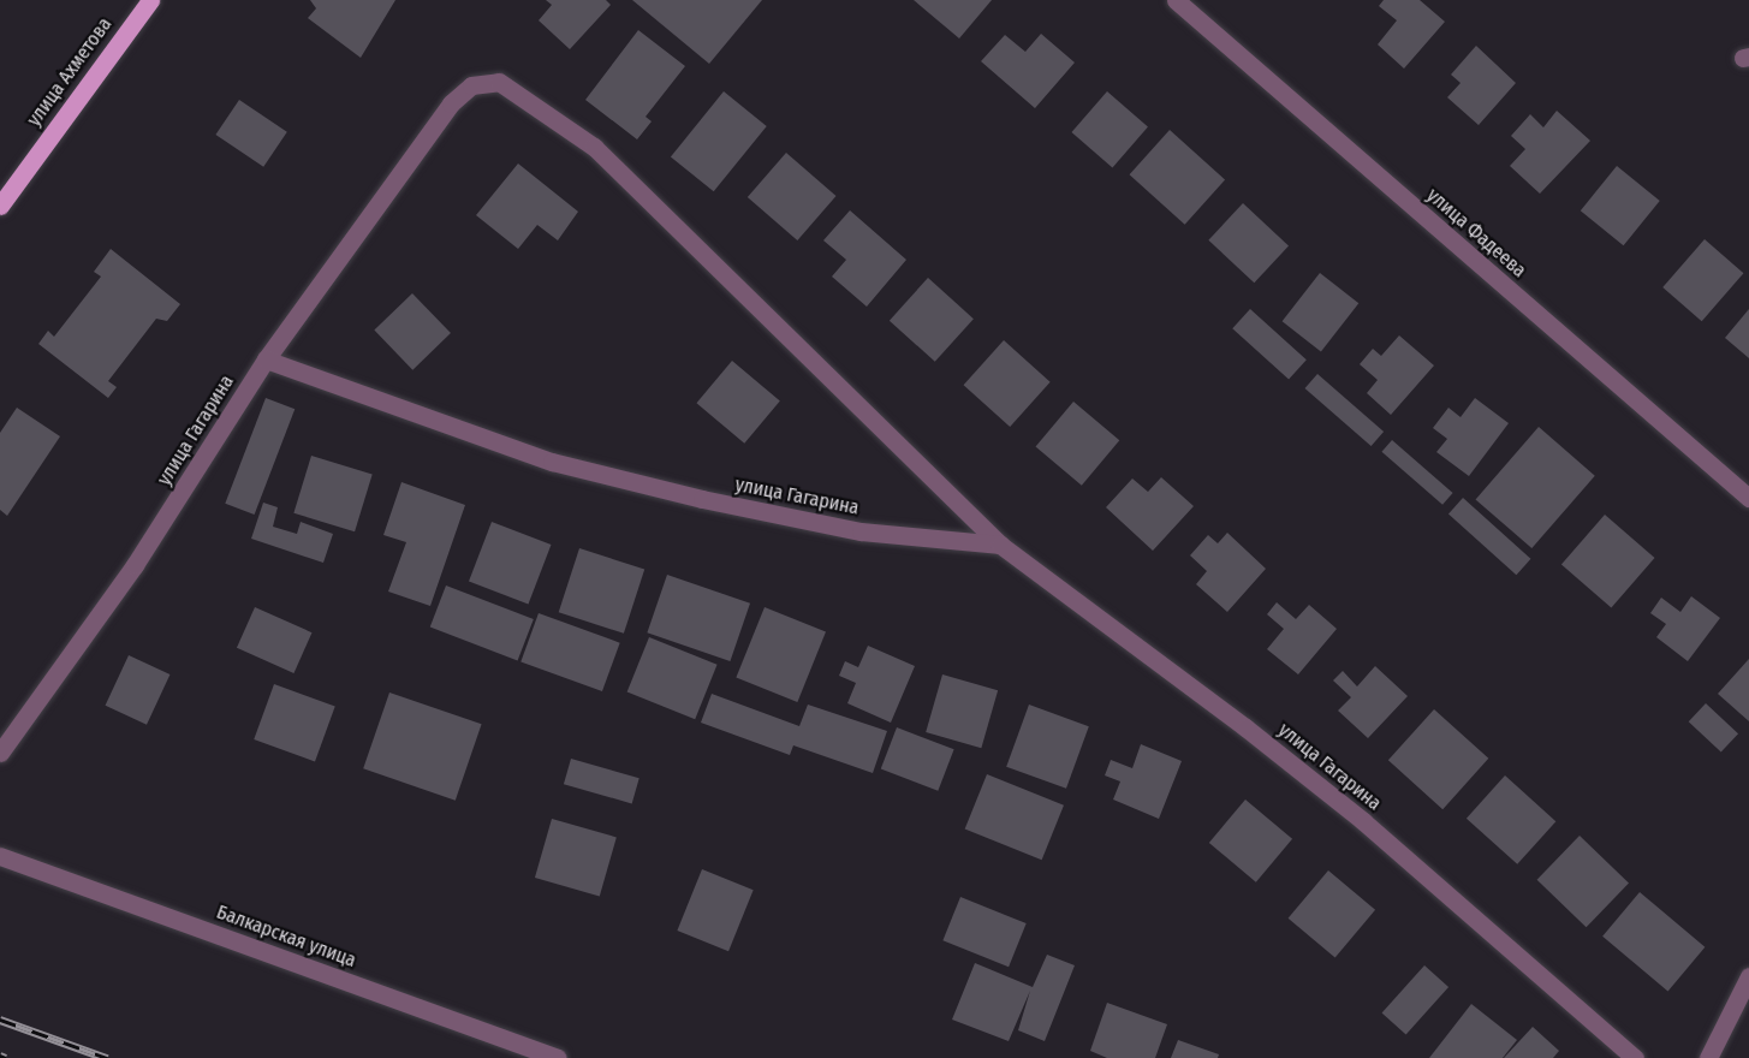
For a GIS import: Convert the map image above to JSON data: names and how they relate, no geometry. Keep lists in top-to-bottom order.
{
  "streets": {
    "main road": ["улица Ахметова"],
    "street": ["улица Фадеева", "улица Гагарина", "Балкарская улица"]
  }
}
